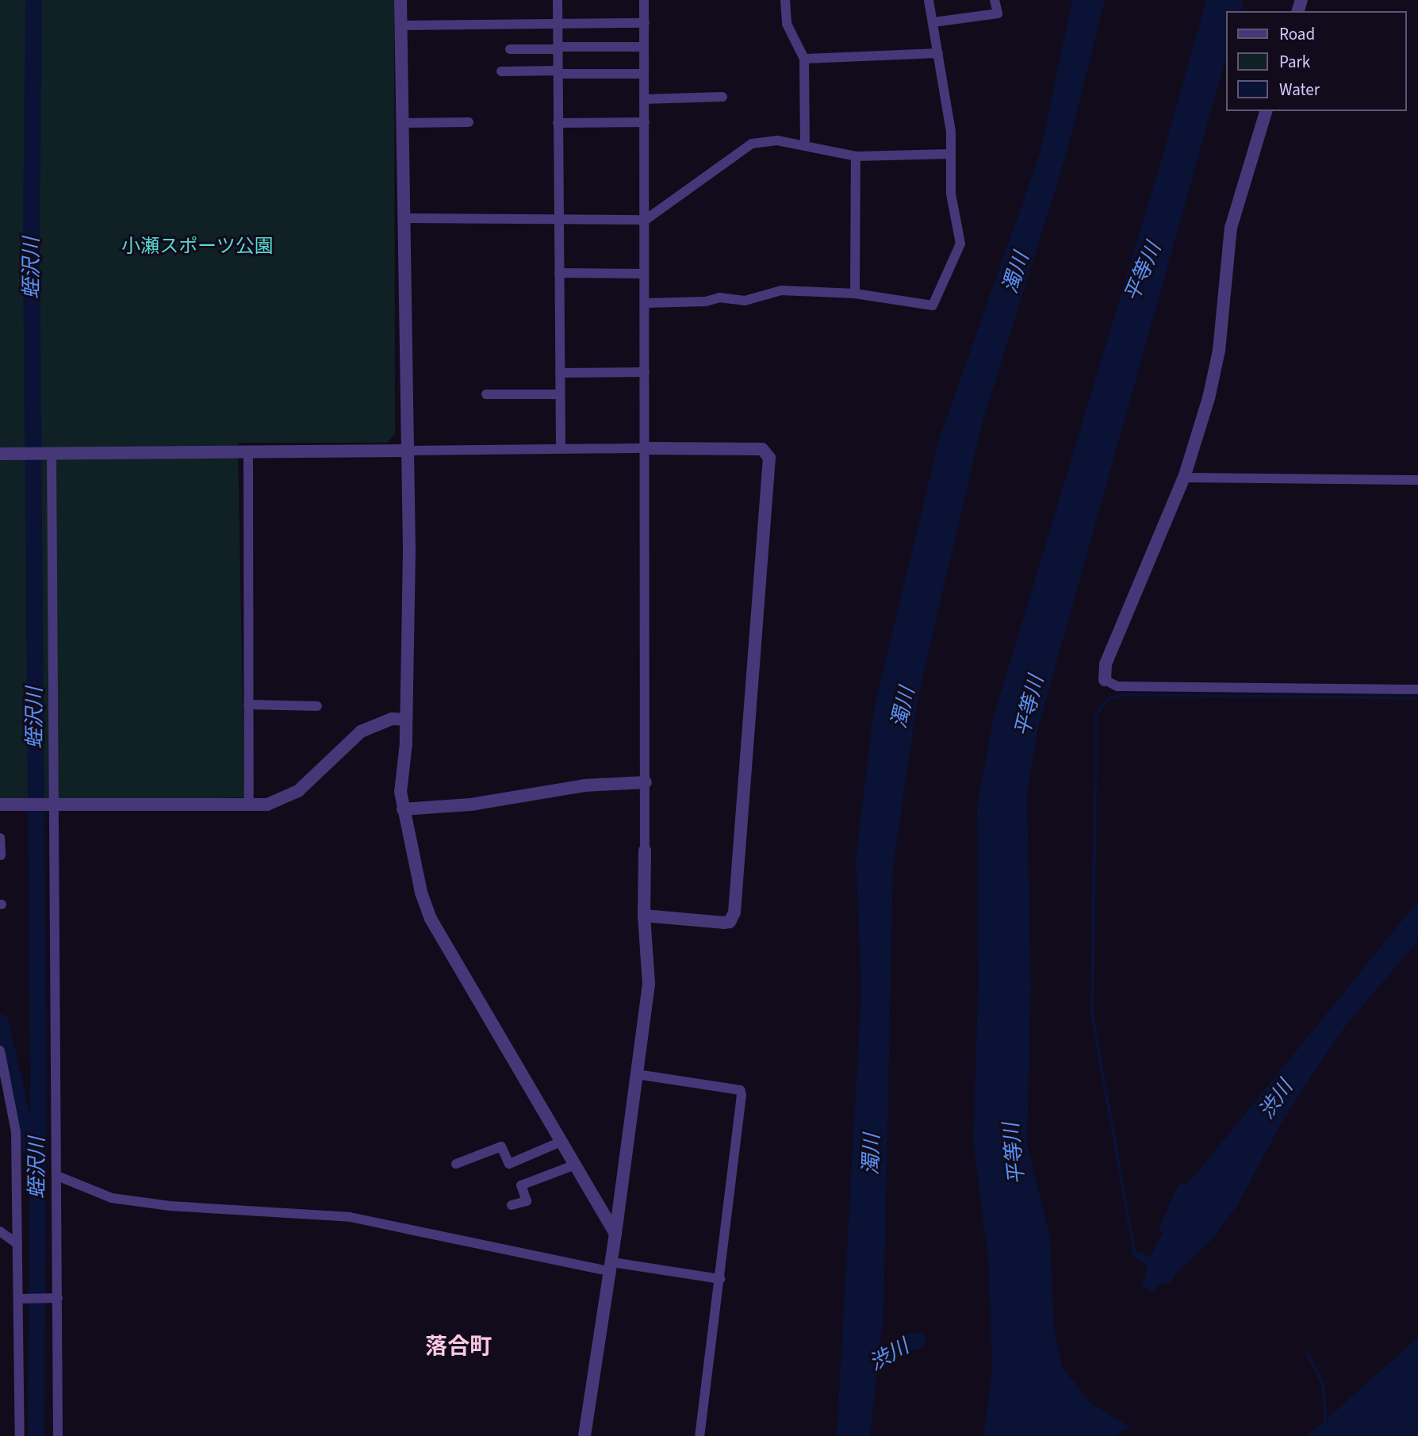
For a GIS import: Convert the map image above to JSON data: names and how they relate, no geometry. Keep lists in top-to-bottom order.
{
  "districts": ["落合町"],
  "water": [
    "蛭沢川",
    "平等川",
    "濁川",
    "渋川"
  ],
  "parks": ["小瀬スポーツ公園"],
  "legend": ["Road", "Park", "Water"]
}
